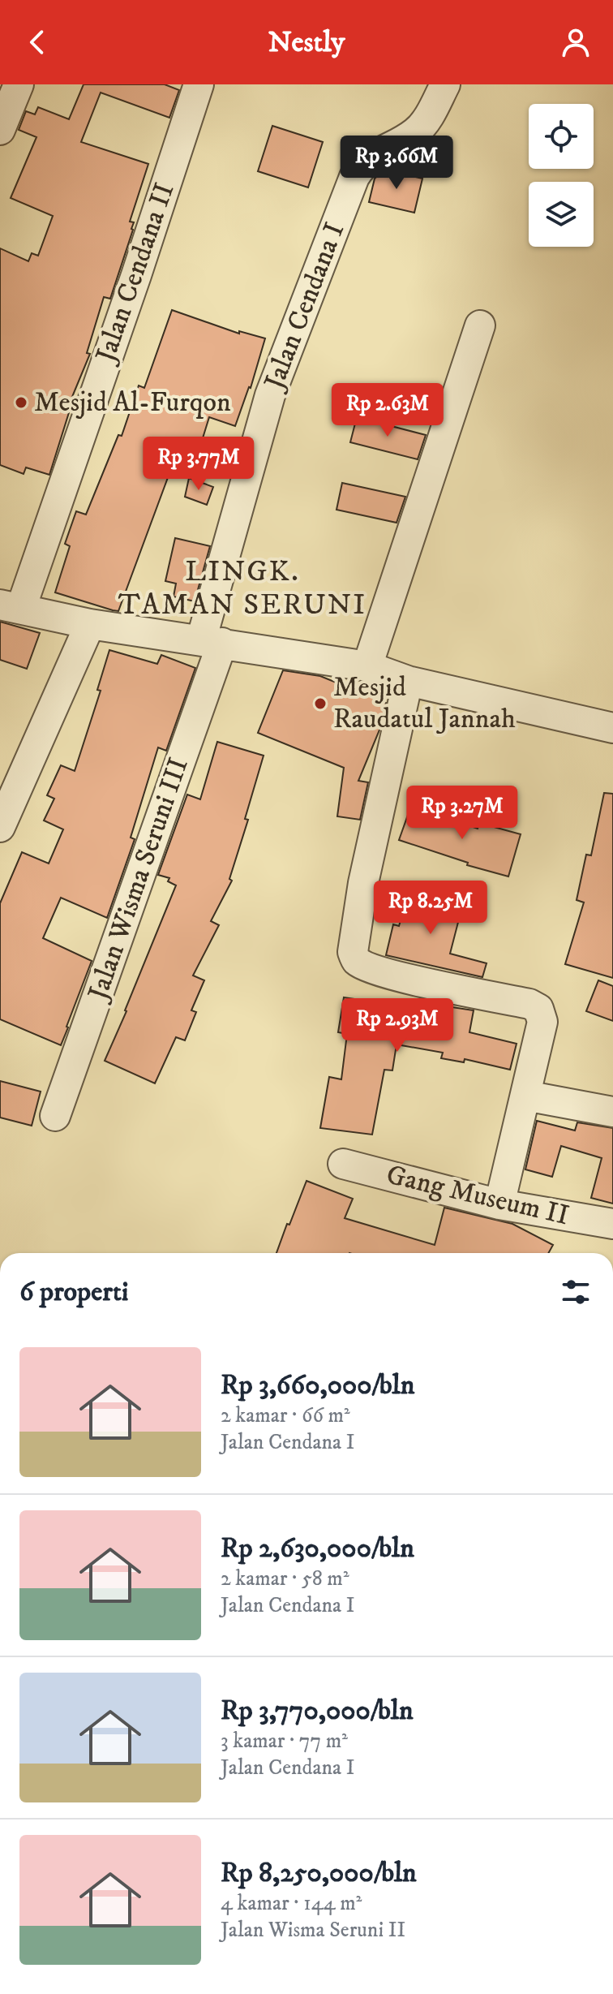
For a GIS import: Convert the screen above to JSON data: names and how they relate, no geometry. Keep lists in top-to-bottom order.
{
  "streets": {
    "street": [
      "Jalan Cendana II",
      "Jalan Cendana I",
      "Jalan Wisma Seruni III",
      "Gang Museum II"
    ]
  },
  "crossings": [
    ["Jalan Cendana I", "Jalan Wisma Seruni III"]
  ],
  "districts": ["LINGK. TAMAN SERUNI"],
  "places": ["Mesjid Al-Furqon", "Mesjid Raudatul Jannah"],
  "page": {
    "header": "Nestly",
    "price": [
      "Rp 3.66M",
      "Rp 2.63M",
      "Rp 3.77M",
      "Rp 3.27M",
      "Rp 8.25M",
      "Rp 2.93M"
    ],
    "heading": "6 properti",
    "list": [
      {
        "name": "Rp 3,660,000/bln",
        "note": "2 kamar · 66 m² · Jalan Cendana I"
      },
      {
        "name": "Rp 2,630,000/bln",
        "note": "2 kamar · 58 m² · Jalan Cendana I"
      },
      {
        "name": "Rp 3,770,000/bln",
        "note": "3 kamar · 77 m² · Jalan Cendana I"
      },
      {
        "name": "Rp 8,250,000/bln",
        "note": "4 kamar · 144 m² · Jalan Wisma Seruni II"
      }
    ]
  }
}
